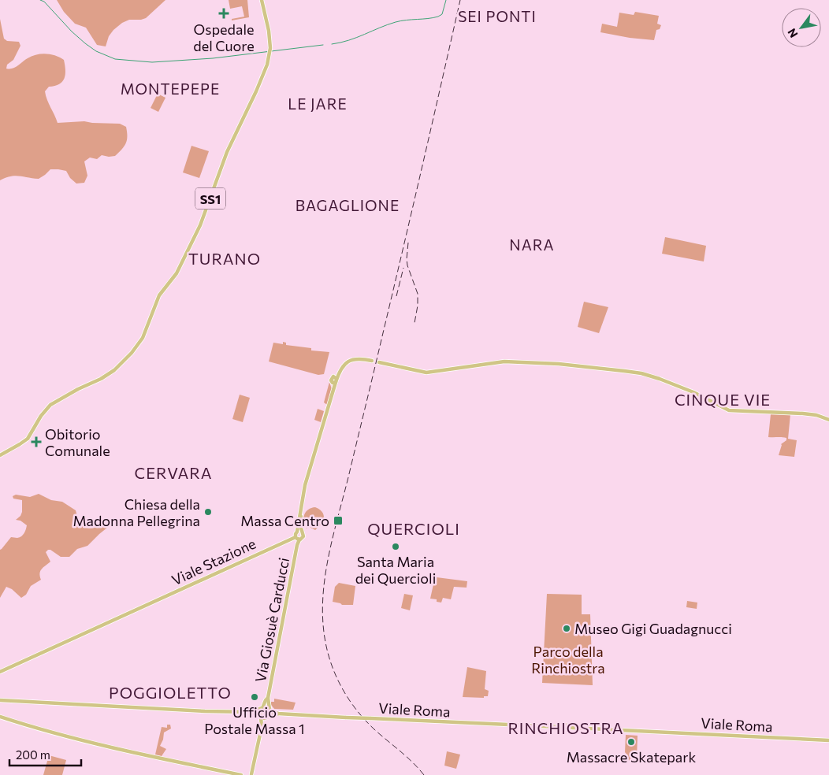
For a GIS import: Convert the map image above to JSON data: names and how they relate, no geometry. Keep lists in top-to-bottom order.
{
  "streets": {
    "main road": [
      "SS1",
      "Viale Stazione",
      "Via Giosuè Carducci",
      "Viale Roma"
    ]
  },
  "crossings": [
    ["Via Giosuè Carducci", "Viale Roma"]
  ],
  "districts": [
    "SEI PONTI",
    "MONTEPEPE",
    "LE JARE",
    "BAGAGLIONE",
    "NARA",
    "TURANO",
    "CINQUE VIE",
    "CERVARA",
    "QUERCIOLI",
    "POGGIOLETTO",
    "RINCHIOSTRA"
  ],
  "parks": ["Parco della Rinchiostra"],
  "places": {
    "health": ["Ospedale del Cuore", "Obitorio Comunale"],
    "other": [
      "Chiesa della Madonna Pellegrina",
      "Santa Maria dei Quercioli",
      "Museo Gigi Guadagnucci",
      "Ufficio Postale Massa 1",
      "Massacre Skatepark"
    ],
    "transit": ["Massa Centro"]
  },
  "scale_bar": "200 m",
  "north": "bottom left"
}
